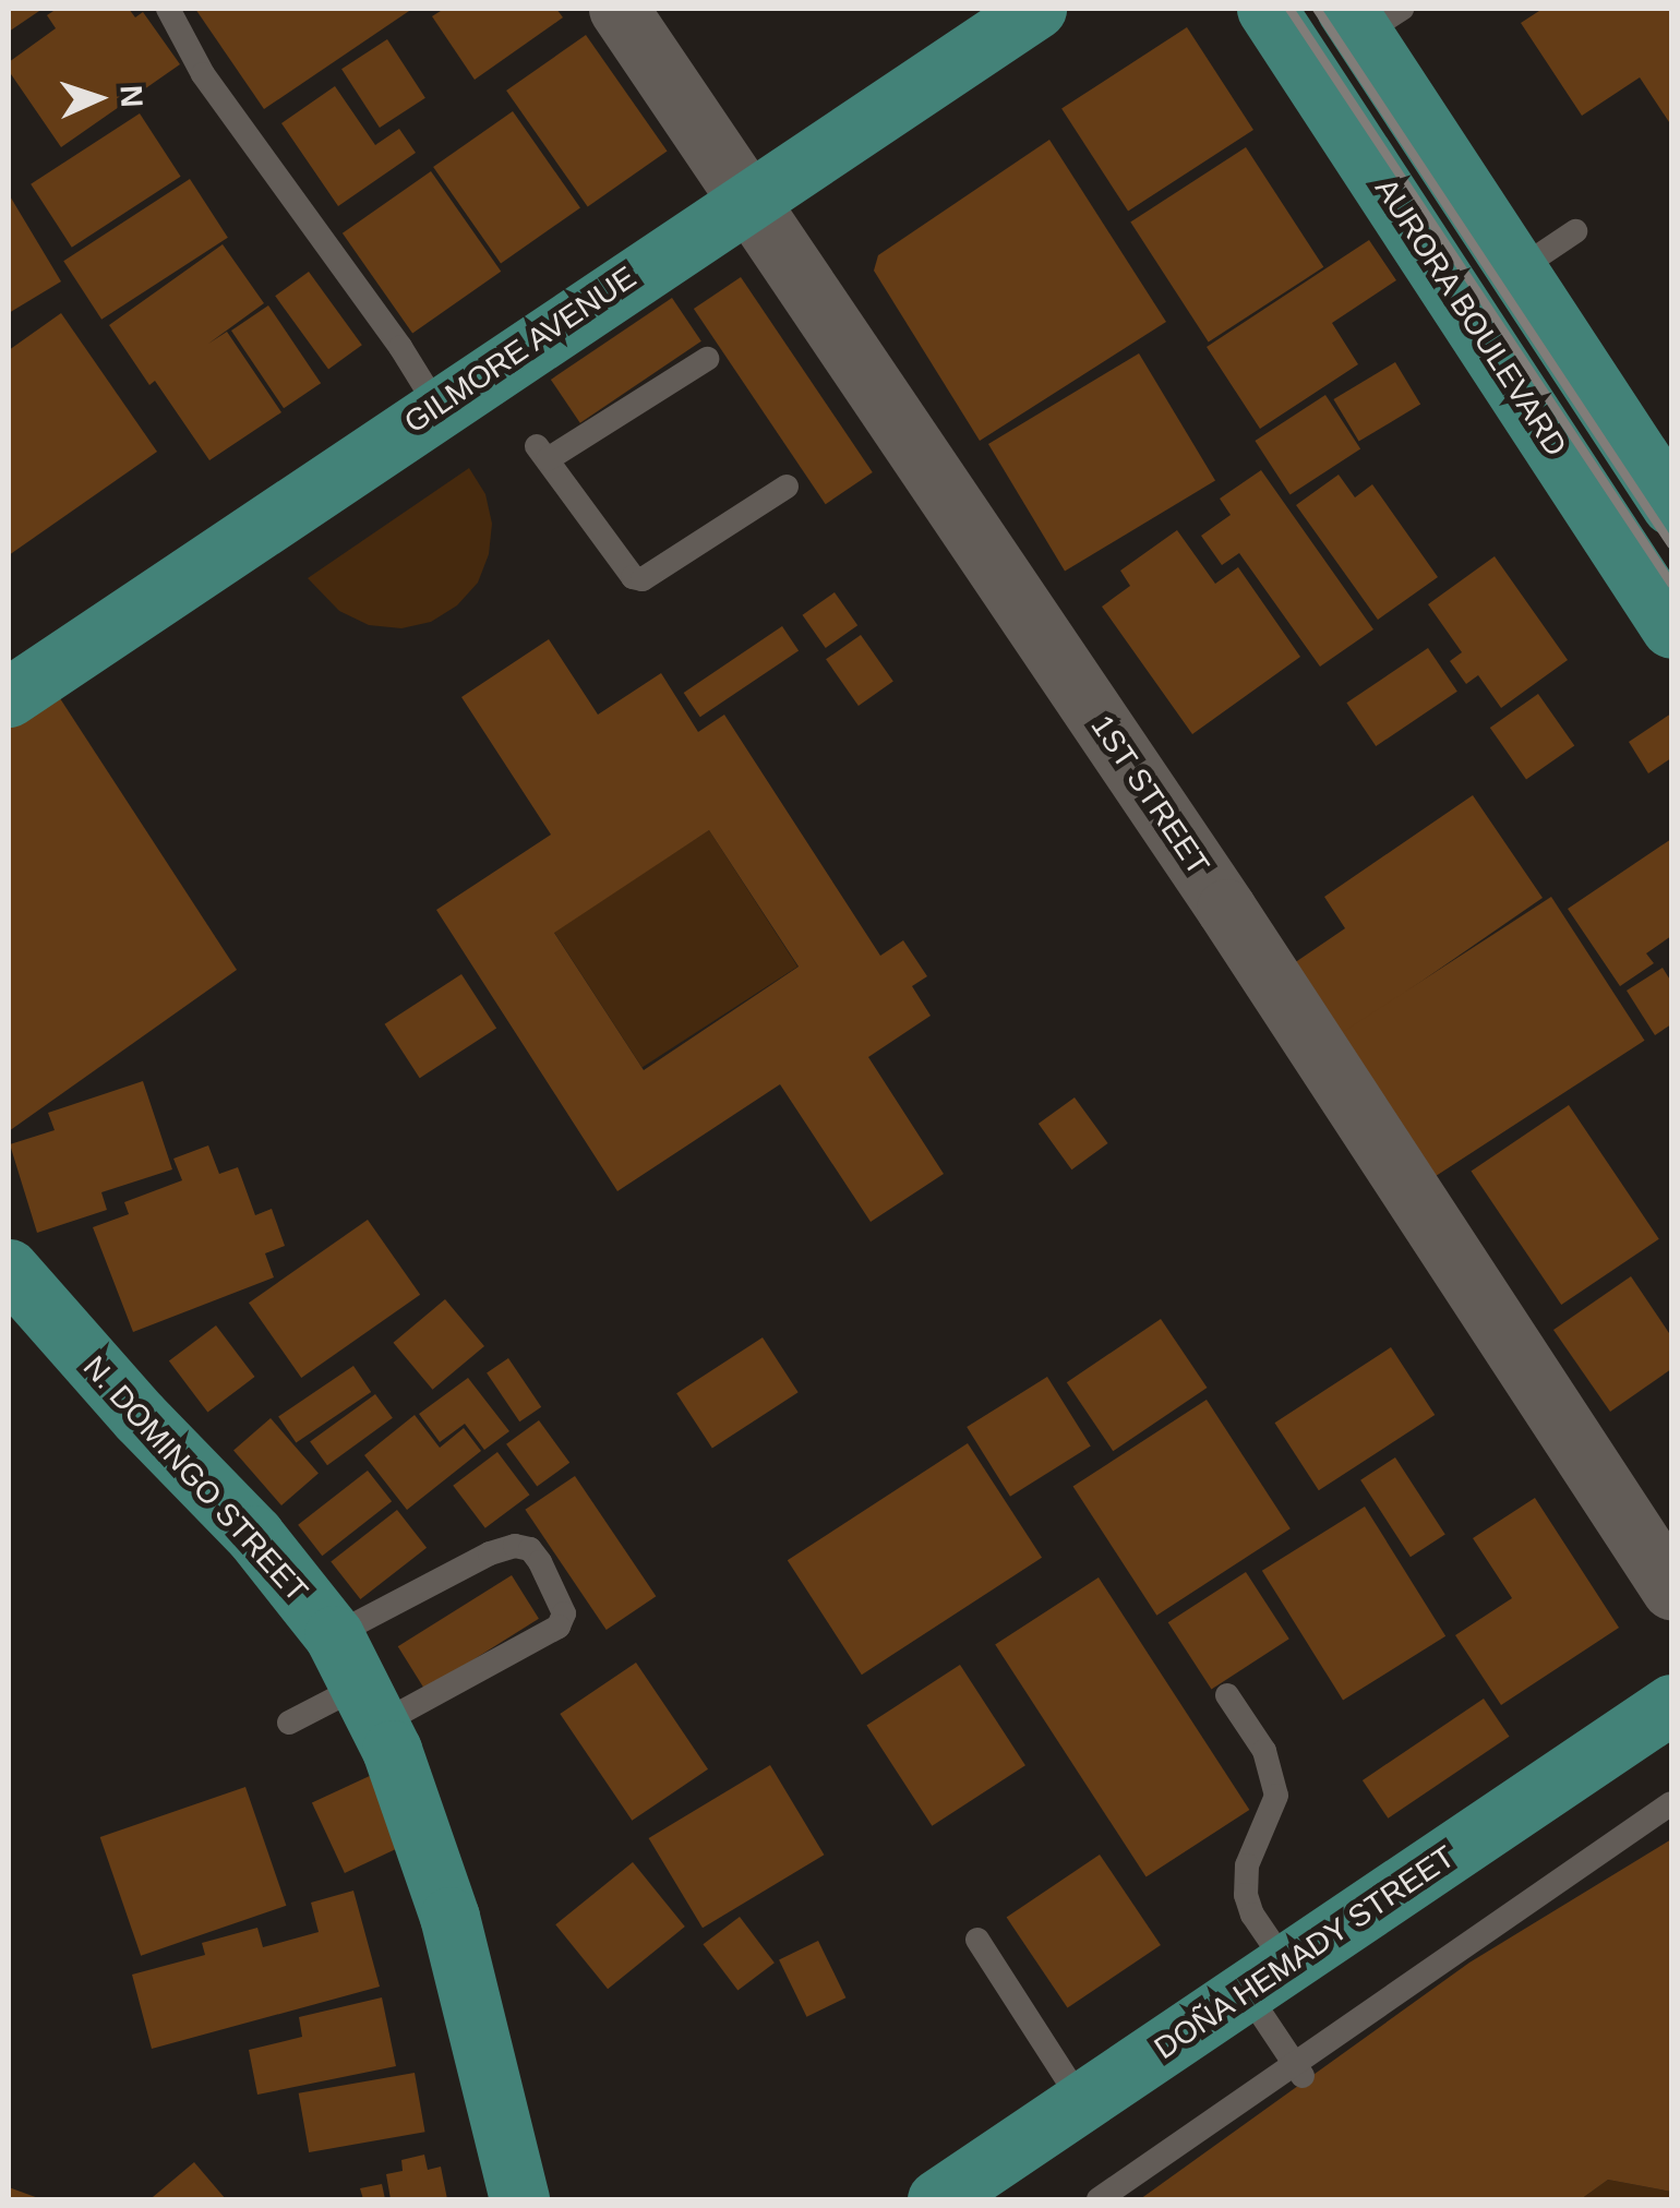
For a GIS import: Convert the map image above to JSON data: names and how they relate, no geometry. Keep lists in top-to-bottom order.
{
  "streets": {
    "main road": [
      "AURORA BOULEVARD",
      "GILMORE AVENUE",
      "N. DOMINGO STREET",
      "DOÑA HEMADY STREET"
    ],
    "street": ["1ST STREET"]
  },
  "crossings": [
    ["GILMORE AVENUE", "1ST STREET"]
  ],
  "north": "right"
}
